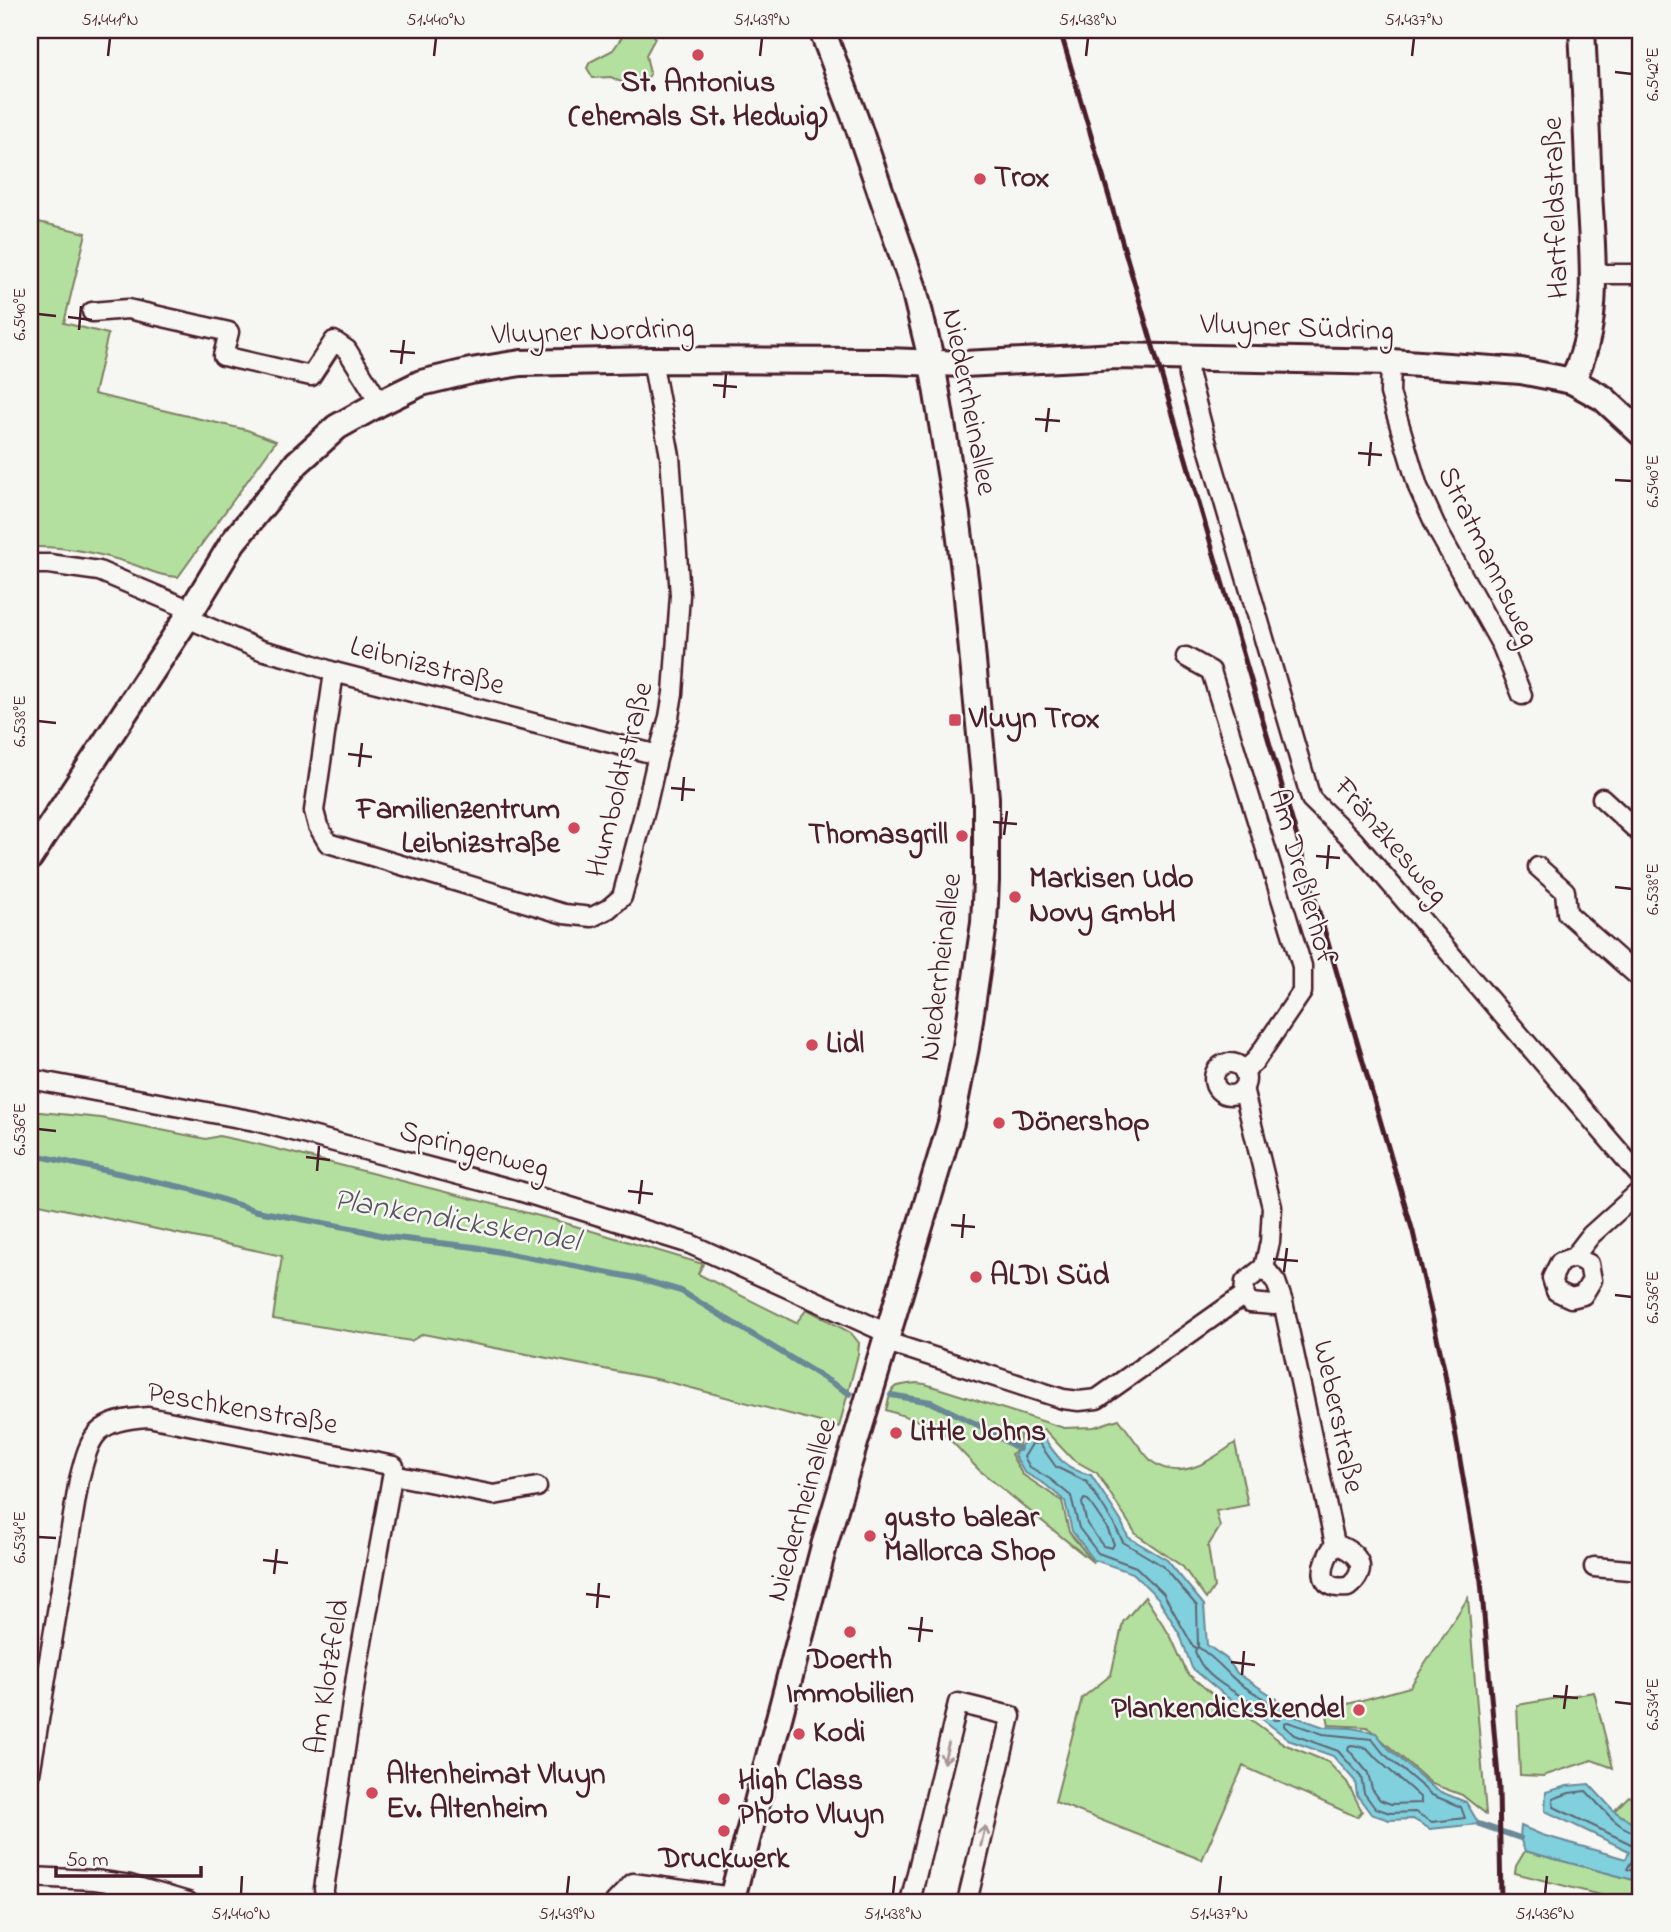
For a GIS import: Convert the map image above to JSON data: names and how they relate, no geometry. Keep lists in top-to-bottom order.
{
  "streets": {
    "street": [
      "Hartfeldstraße",
      "Vluyner Südring",
      "Vluyner Nordring",
      "Niederrheinallee",
      "Stratmannsweg",
      "Leibnizstraße",
      "Humboldtstraße",
      "Fränzkesweg",
      "Am Dreßlerhof",
      "Springenweg",
      "Peschkenstraße",
      "Weberstraße",
      "Am Klotzfeld"
    ]
  },
  "crossings": [
    ["Hartfeldstraße", "Vluyner Südring"],
    ["Vluyner Südring", "Vluyner Nordring"],
    ["Vluyner Südring", "Niederrheinallee"],
    ["Vluyner Südring", "Stratmannsweg"],
    ["Vluyner Südring", "Fränzkesweg"],
    ["Vluyner Nordring", "Niederrheinallee"],
    ["Vluyner Nordring", "Leibnizstraße"],
    ["Vluyner Nordring", "Humboldtstraße"],
    ["Niederrheinallee", "Springenweg"],
    ["Leibnizstraße", "Humboldtstraße"],
    ["Am Dreßlerhof", "Weberstraße"],
    ["Peschkenstraße", "Am Klotzfeld"]
  ],
  "water": ["Plankendickskendel"],
  "places": {
    "other": [
      "St. Antonius (ehemals St. Hedwig)",
      "Trox",
      "Familienzentrum Leibnizstraße",
      "Thomasgrill",
      "Markisen Udo Novy GmbH",
      "Lidl",
      "Dönershop",
      "ALDI Süd",
      "Little Johns",
      "gusto balear Mallorca Shop",
      "Doerth Immobilien",
      "Plankendickskendel",
      "Kodi",
      "Altenheimat Vluyn Ev. Altenheim",
      "High Class Photo Vluyn",
      "Druckwerk"
    ],
    "transit": ["Vluyn Trox"]
  },
  "scale_bar": "50 m",
  "coordinates": [
    "51.441°N",
    "51.440°N",
    "51.439°N",
    "51.438°N",
    "51.437°N",
    "6.542°E",
    "6.540°E",
    "6.538°E",
    "6.536°E",
    "6.534°E",
    "51.436°N"
  ]
}
